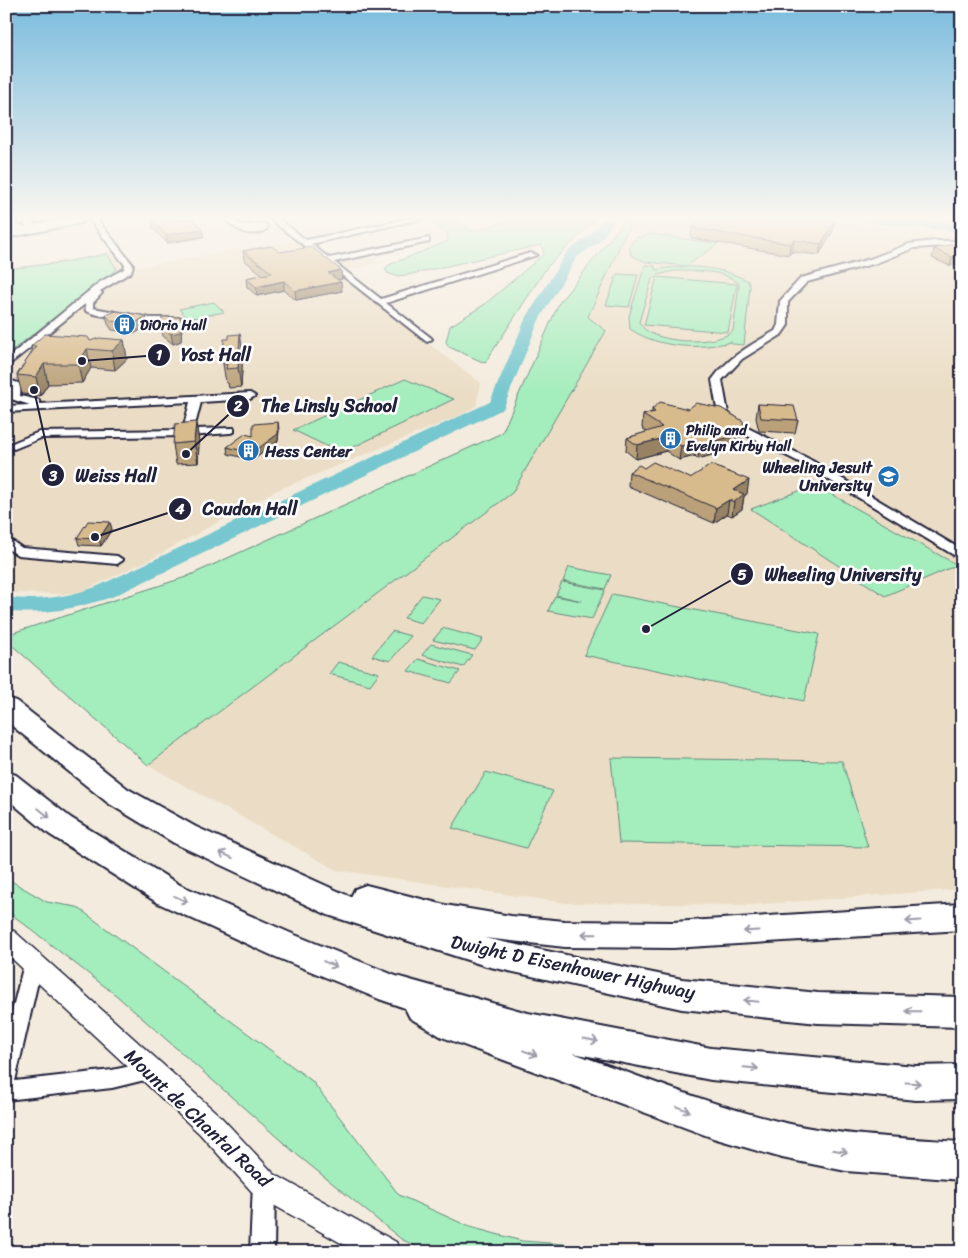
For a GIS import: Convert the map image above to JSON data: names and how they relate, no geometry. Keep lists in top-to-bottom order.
{
  "streets": {
    "highway": ["Dwight D Eisenhower Highway"],
    "street": ["Mount de Chantal Road"]
  },
  "places": {
    "building": ["DiOrio Hall", "Philip and Evelyn Kirby Hall", "Hess Center"],
    "other": [
      "Yost Hall",
      "Weiss Hall",
      "The Linsly School",
      "Coudon Hall",
      "Wheeling University"
    ],
    "school or university": ["Wheeling Jesuit University"]
  }
}
